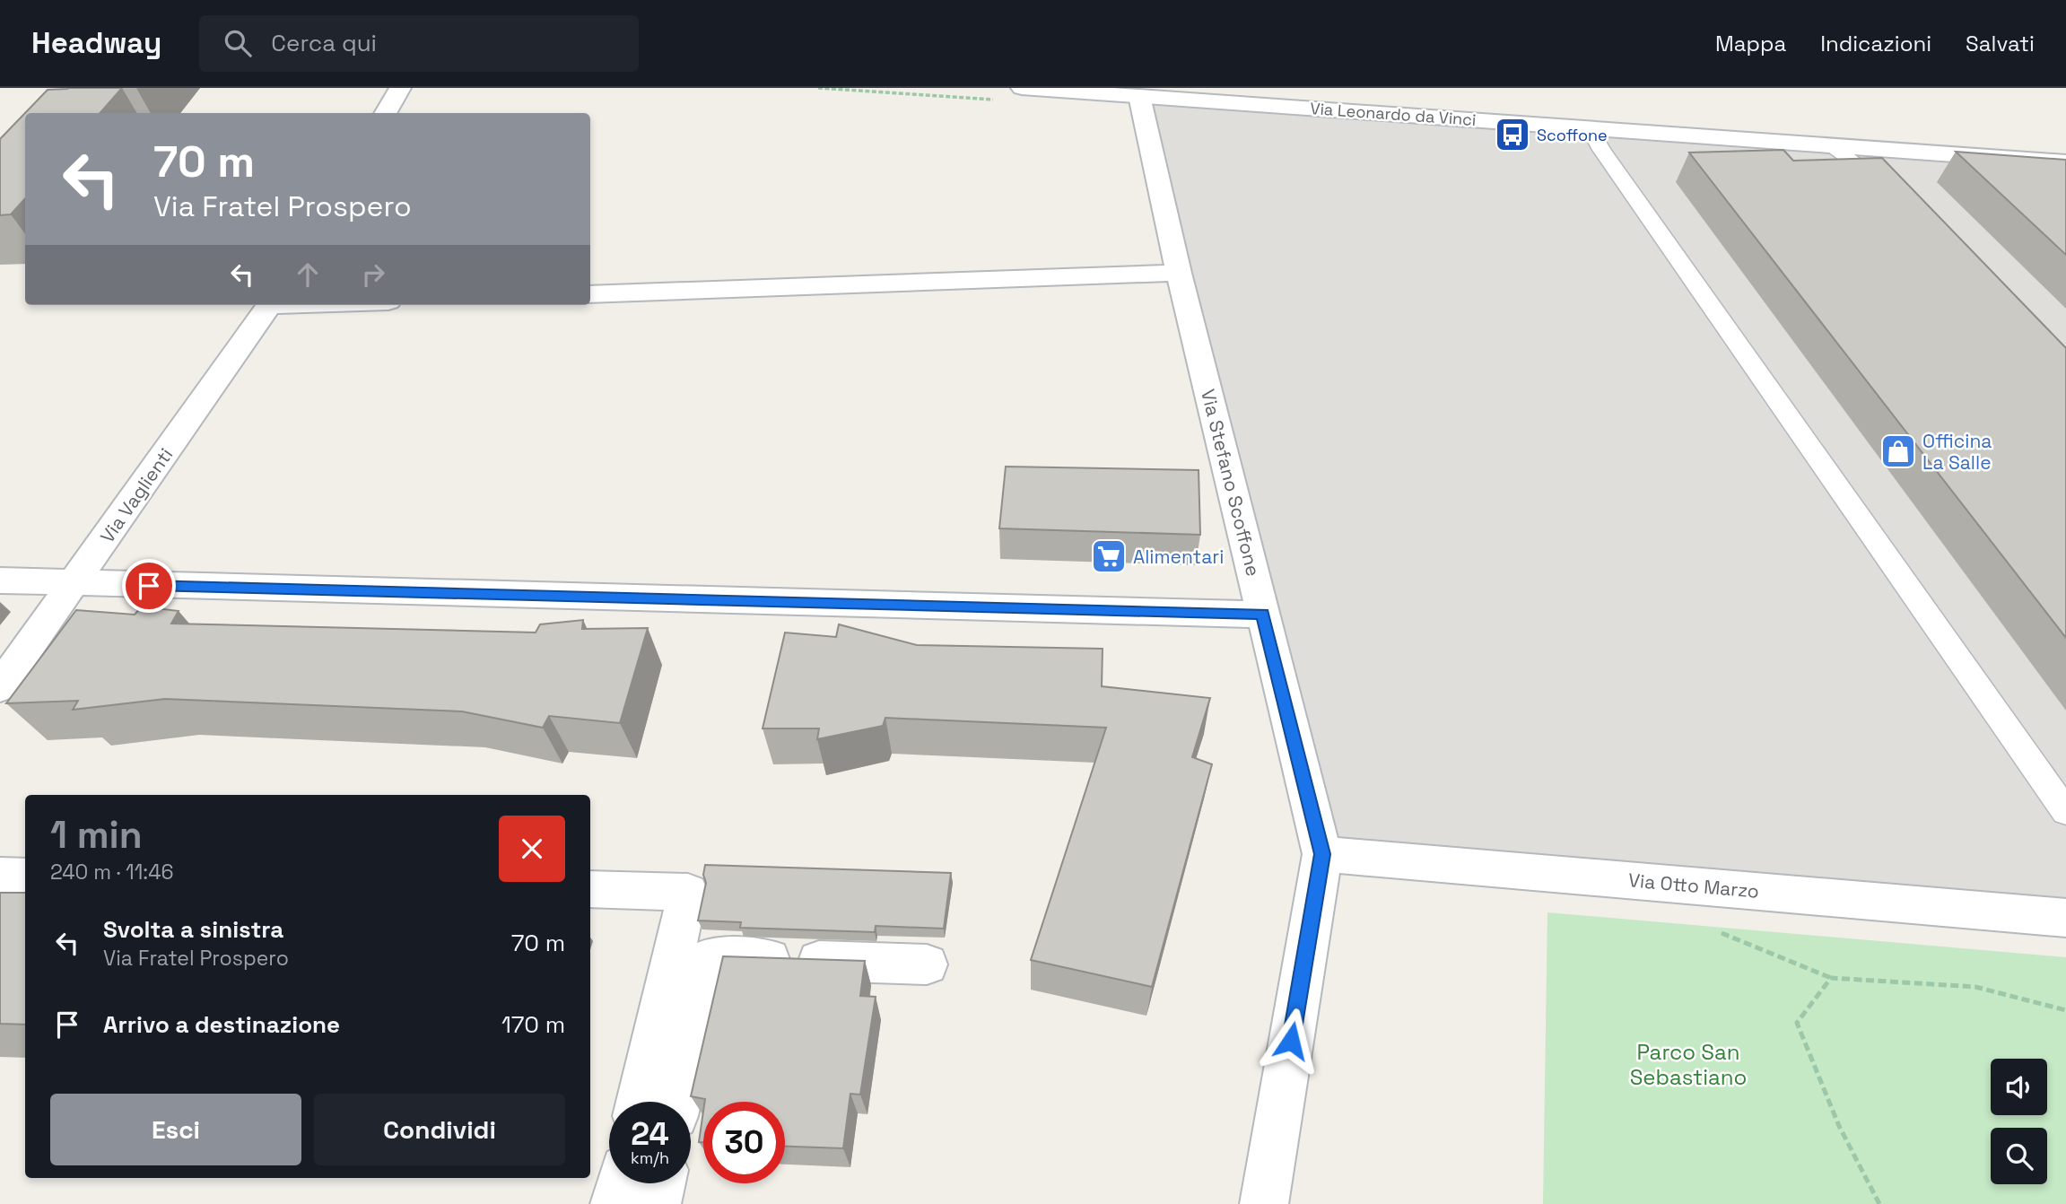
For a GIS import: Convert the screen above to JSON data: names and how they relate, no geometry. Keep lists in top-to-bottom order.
{
  "streets": {
    "street": [
      "Via Leonardo da Vinci",
      "Via Stefano Scoffone",
      "Via Vaglienti",
      "Via Otto Marzo"
    ]
  },
  "crossings": [
    ["Via Leonardo da Vinci", "Via Stefano Scoffone"],
    ["Via Stefano Scoffone", "Via Otto Marzo"]
  ],
  "parks": ["Parco San Sebastiano"],
  "places": {
    "bus stop": ["Scoffone"],
    "shop": ["Officina La Salle"],
    "supermarket": ["Alimentari"]
  },
  "page": {
    "header": "Headway",
    "search": "Cerca qui",
    "nav": ["Mappa", "Indicazioni", "Salvati"],
    "turn": ["70 m", "Via Fratel Prospero"],
    "heading": ["1 min", "240 m · 11:46"],
    "list": [
      {
        "name": "Svolta a sinistra",
        "note": "Via Fratel Prospero",
        "value": "70 m"
      },
      {
        "name": "Arrivo a destinazione",
        "value": "170 m"
      }
    ],
    "buttons": ["Esci", "Condividi"],
    "speed": "24 km/h",
    "limit": "30"
  }
}
